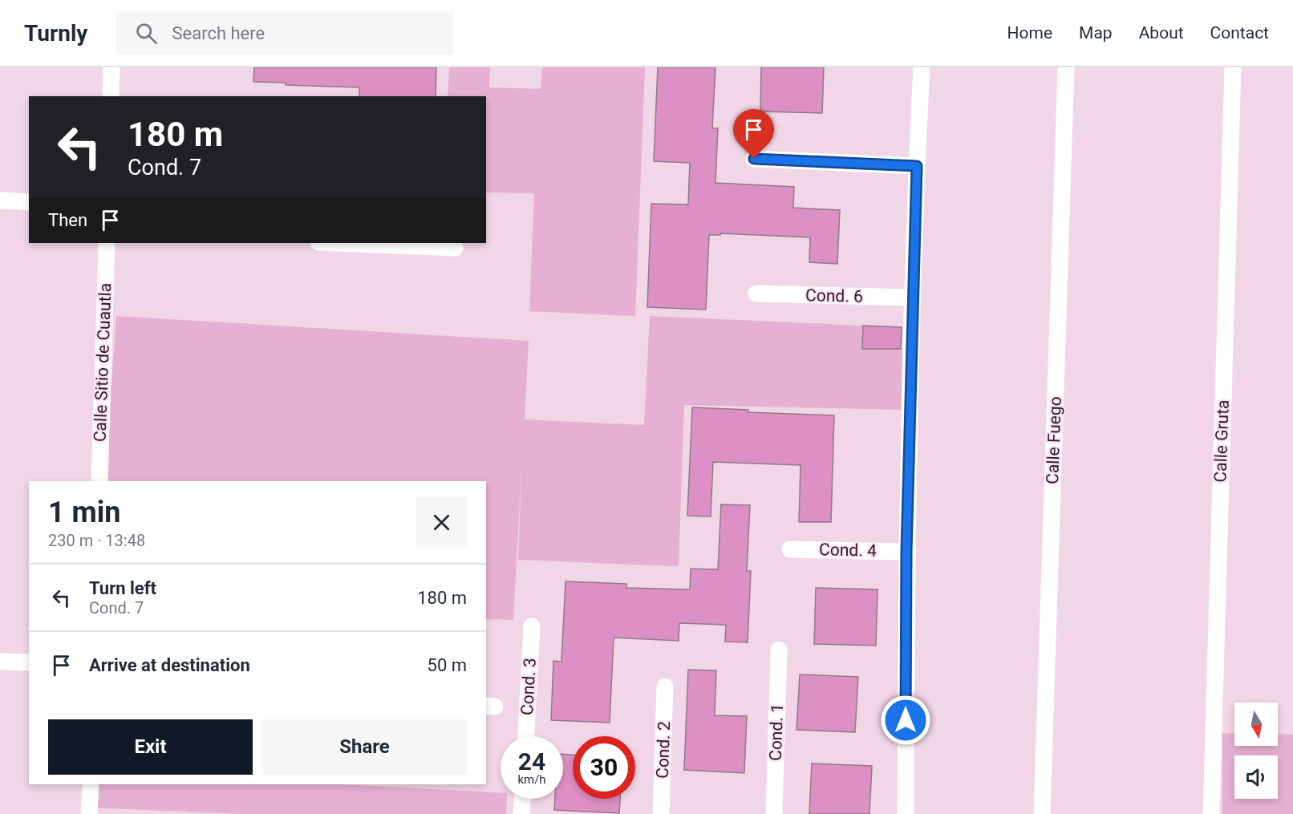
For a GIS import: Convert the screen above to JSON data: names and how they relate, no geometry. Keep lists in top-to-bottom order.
{
  "streets": {
    "street": [
      "Cond. 6",
      "Calle Sitio de Cuautla",
      "Calle Fuego",
      "Calle Gruta",
      "Cond. 4",
      "Cond. 3",
      "Cond. 1",
      "Cond. 2"
    ]
  },
  "north": "bottom",
  "page": {
    "header": "Turnly",
    "search": "Search here",
    "nav": [
      "Home",
      "Map",
      "About",
      "Contact"
    ],
    "turn": ["180 m", "Cond. 7"],
    "then": "Then",
    "heading": ["1 min", "230 m · 13:48"],
    "list": [
      {
        "name": "Turn left",
        "note": "Cond. 7",
        "value": "180 m"
      },
      {
        "name": "Arrive at destination",
        "value": "50 m"
      }
    ],
    "buttons": ["Exit", "Share"],
    "speed": "24 km/h",
    "limit": "30"
  }
}
